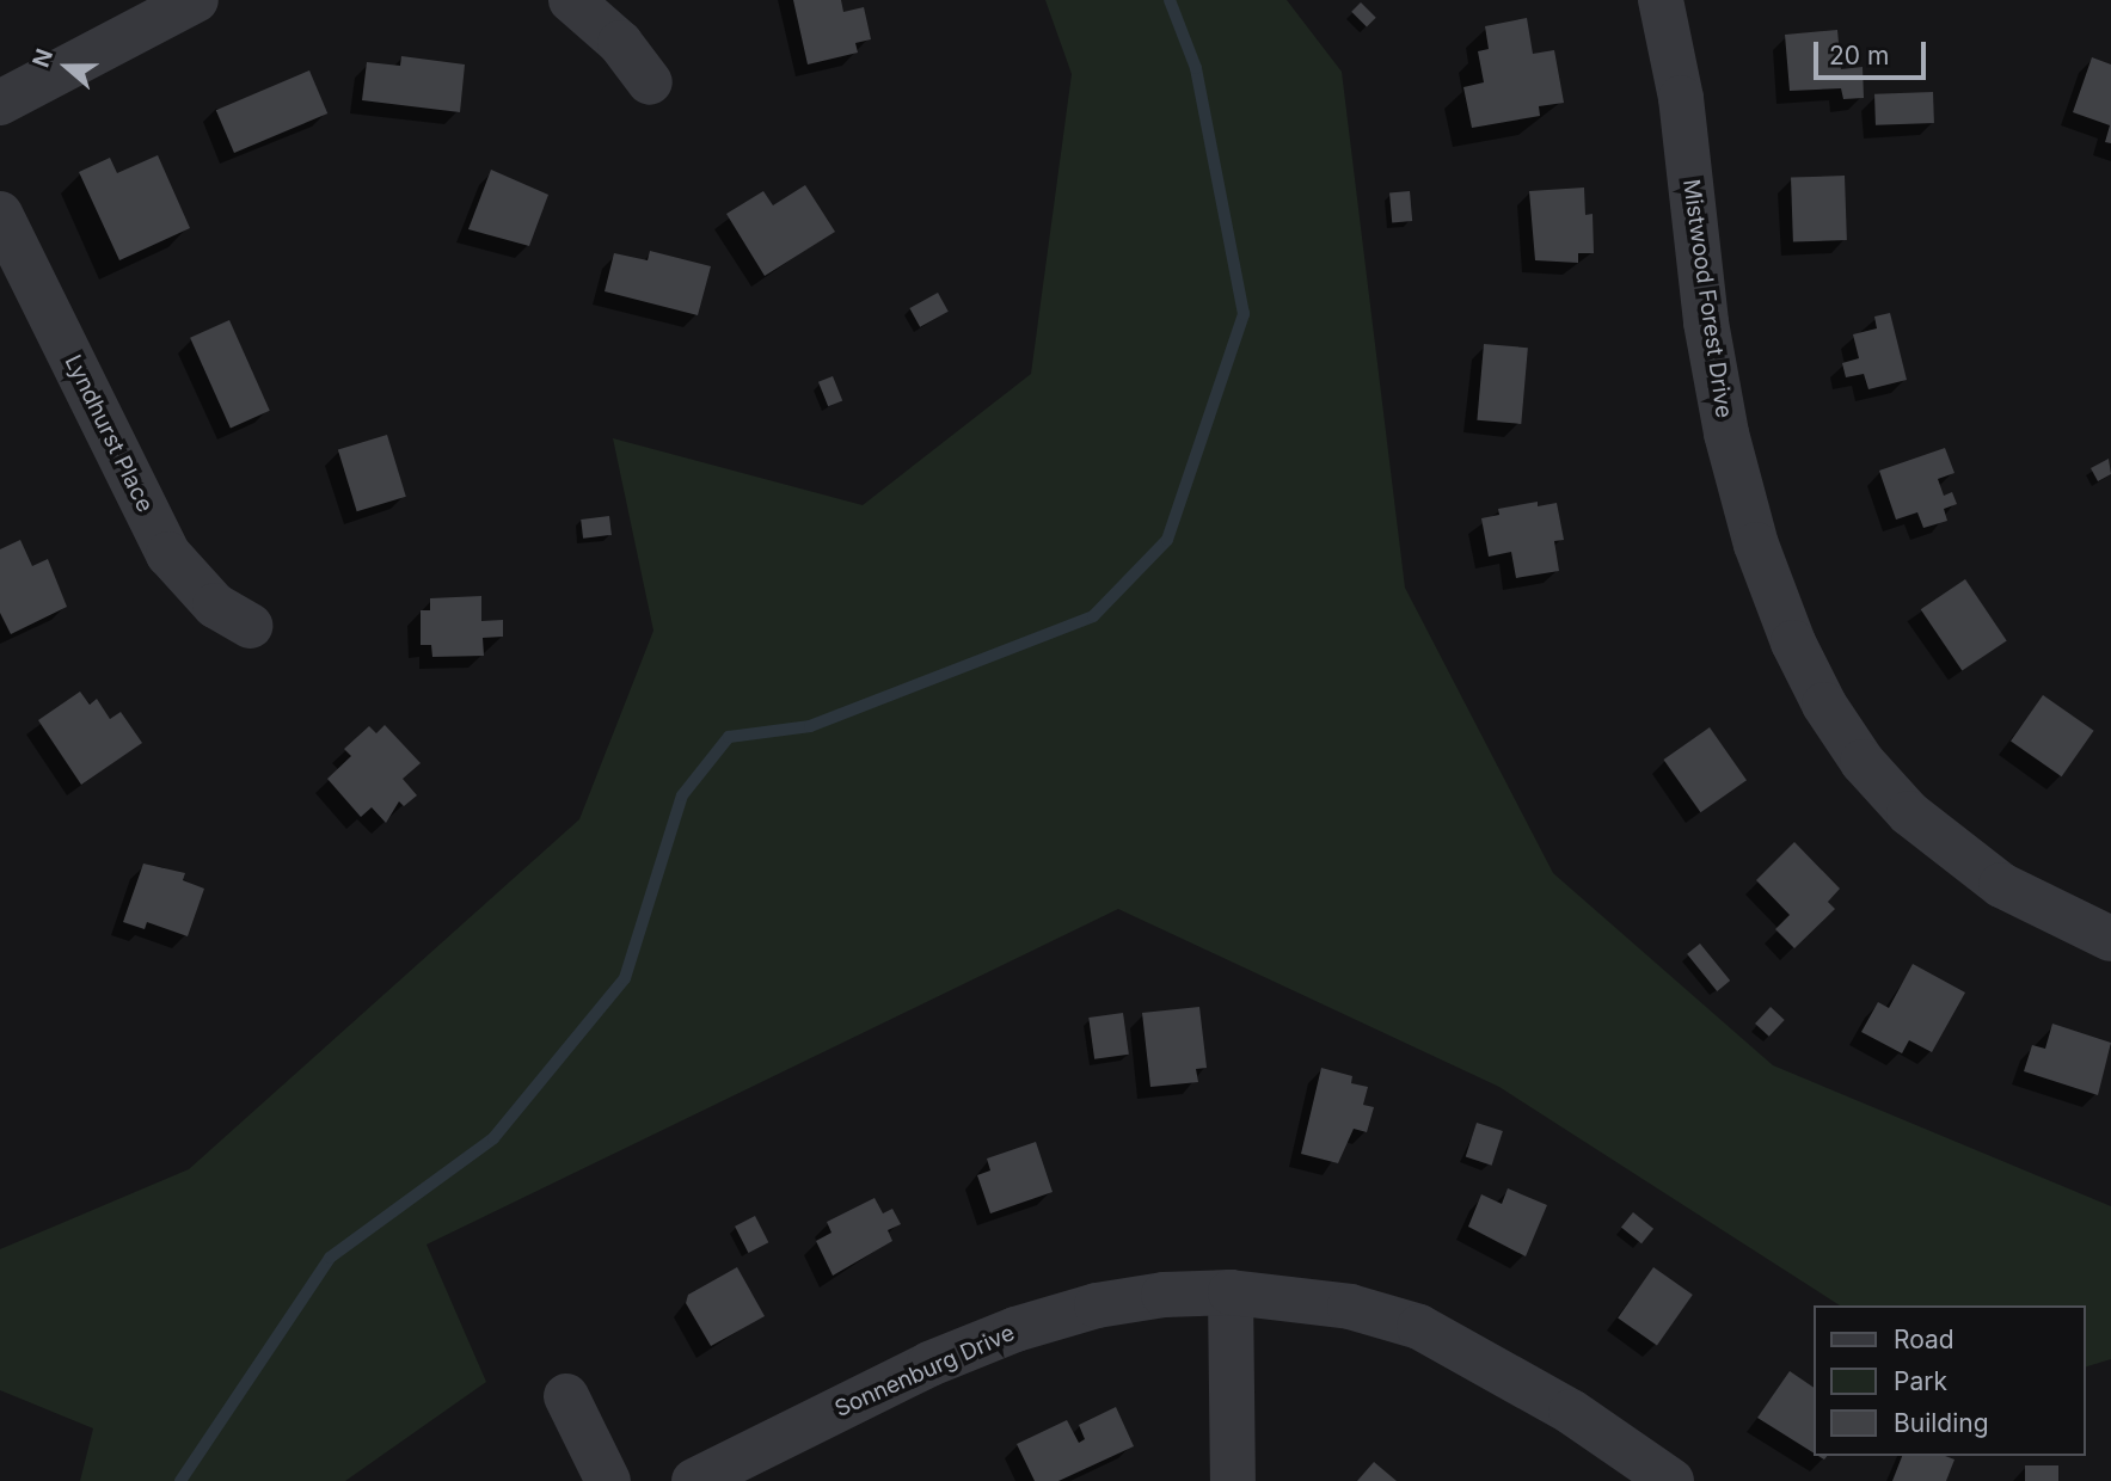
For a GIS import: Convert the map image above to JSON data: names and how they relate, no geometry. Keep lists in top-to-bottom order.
{
  "streets": {
    "street": ["Mistwood Forest Drive", "Lyndhurst Place", "Sonnenburg Drive"]
  },
  "legend": ["Road", "Park", "Building"],
  "scale_bar": "20 m",
  "north": "left"
}
